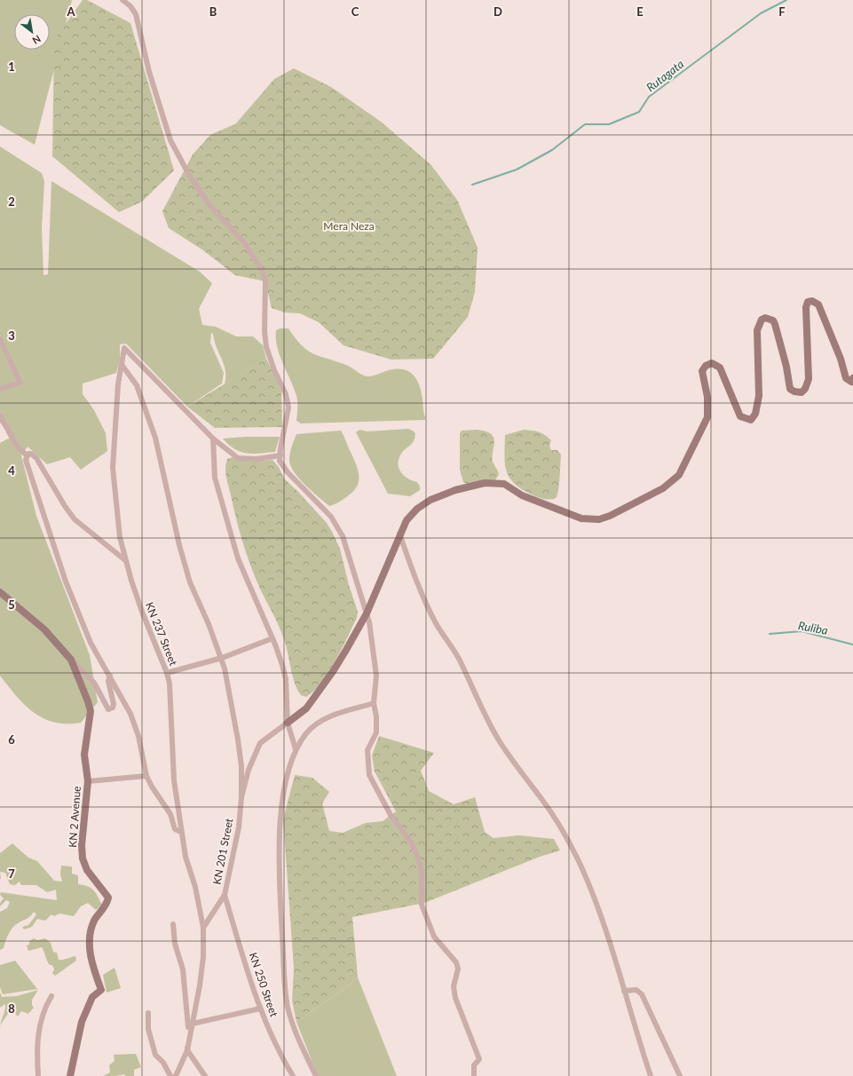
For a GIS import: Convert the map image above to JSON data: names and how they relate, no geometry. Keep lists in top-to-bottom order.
{
  "streets": {
    "street": [
      "KN 237 Street",
      "KN 2 Avenue",
      "KN 201 Street",
      "KN 250 Street"
    ]
  },
  "crossings": [
    ["KN 237 Street", "KN 201 Street"],
    ["KN 201 Street", "KN 250 Street"]
  ],
  "water": ["Rutagata", "Ruliba"],
  "parks": ["Mera Neza"],
  "north": "bottom right",
  "grid": {
    "columns": [
      "A",
      "B",
      "C",
      "D",
      "E",
      "F"
    ],
    "rows": [
      "1",
      "2",
      "3",
      "4",
      "5",
      "6",
      "7",
      "8"
    ]
  }
}
